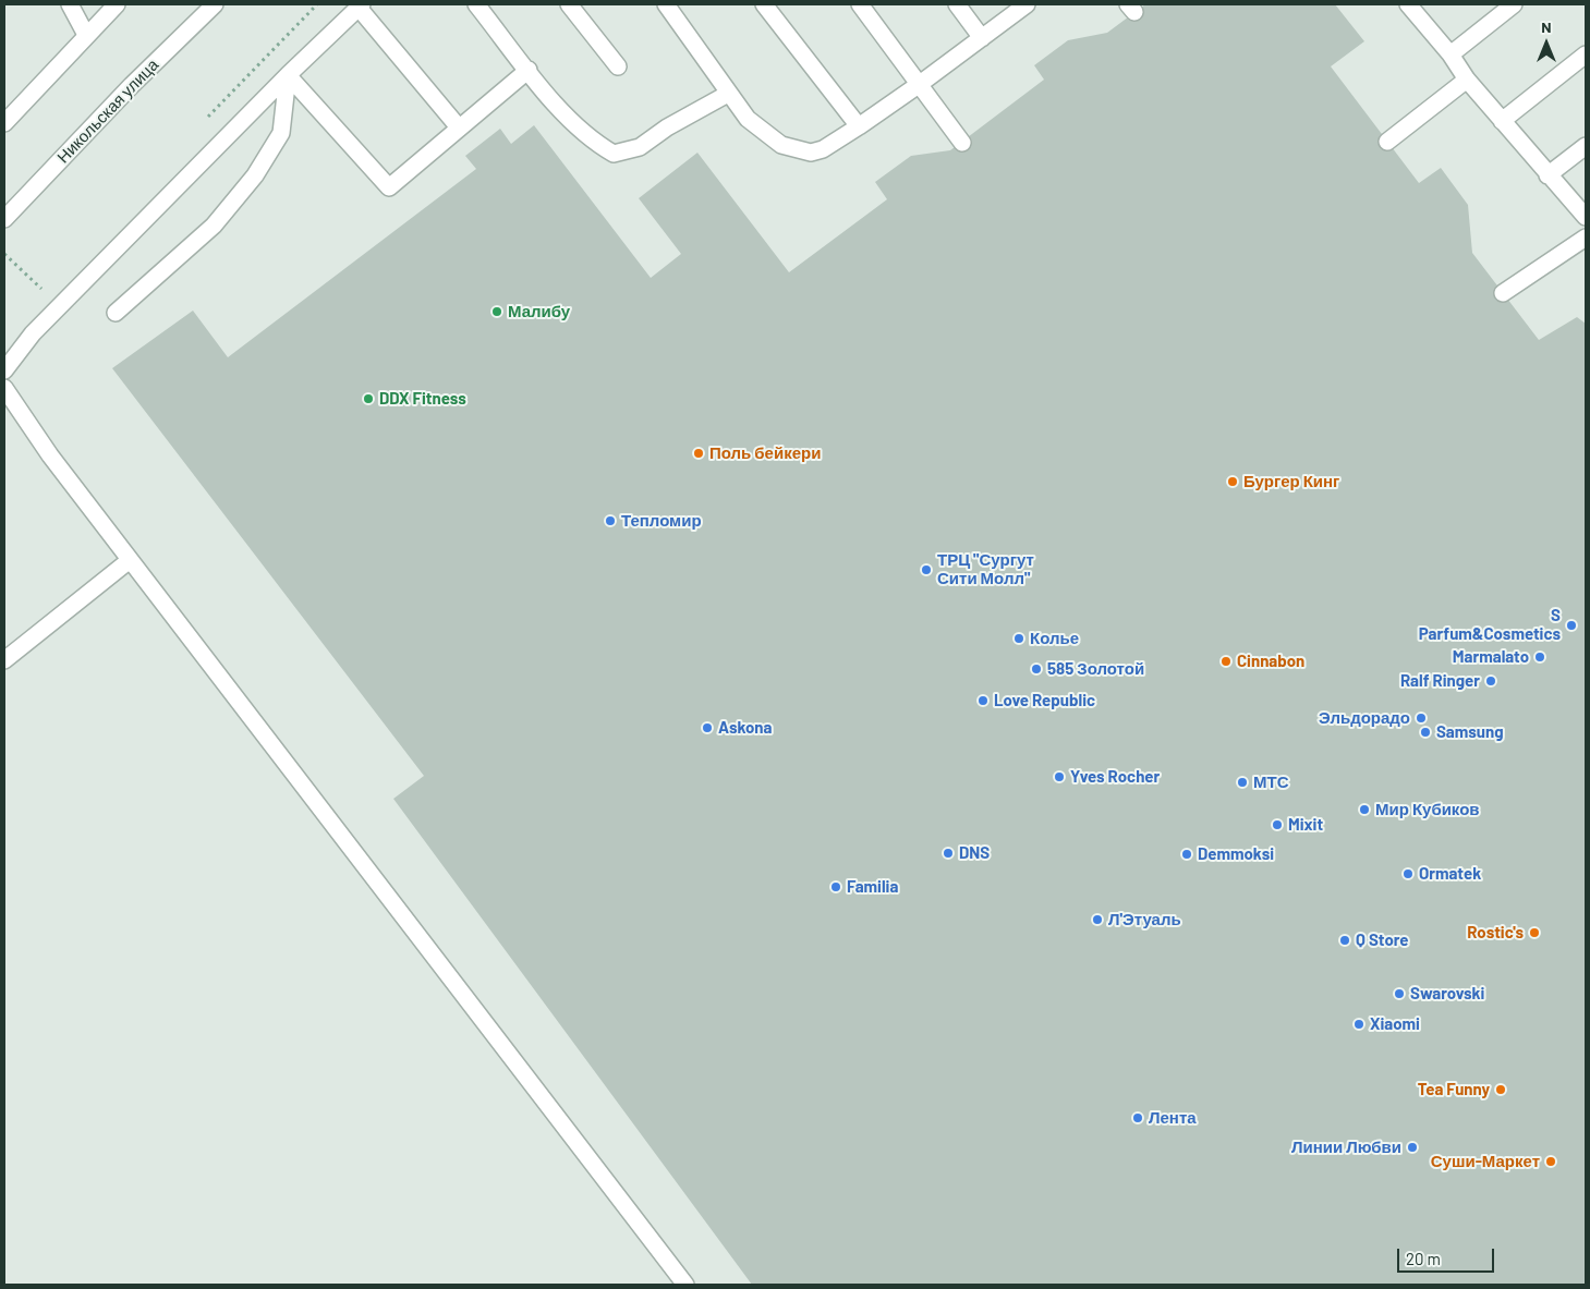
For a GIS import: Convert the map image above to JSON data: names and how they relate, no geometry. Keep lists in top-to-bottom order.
{
  "streets": {
    "street": ["Никольская улица"]
  },
  "places": [
    "Малибу",
    "DDX Fitness",
    "Поль бейкери",
    "Бургер Кинг",
    "Тепломир",
    "ТРЦ \"Сургут Сити Молл\"",
    "S Parfum&Cosmetics",
    "Колье",
    "Marmalato",
    "Cinnabon",
    "585 Золотой",
    "Ralf Ringer",
    "Love Republic",
    "Эльдорадо",
    "Askona",
    "Samsung",
    "Yves Rocher",
    "МТС",
    "Мир Кубиков",
    "Mixit",
    "DNS",
    "Demmoksi",
    "Ormatek",
    "Familia",
    "Л'Этуаль",
    "Rostic's",
    "Q Store",
    "Swarovski",
    "Xiaomi",
    "Tea Funny",
    "Лента",
    "Линии Любви",
    "Суши-Маркет"
  ],
  "scale_bar": "20 m",
  "north": "top"
}
